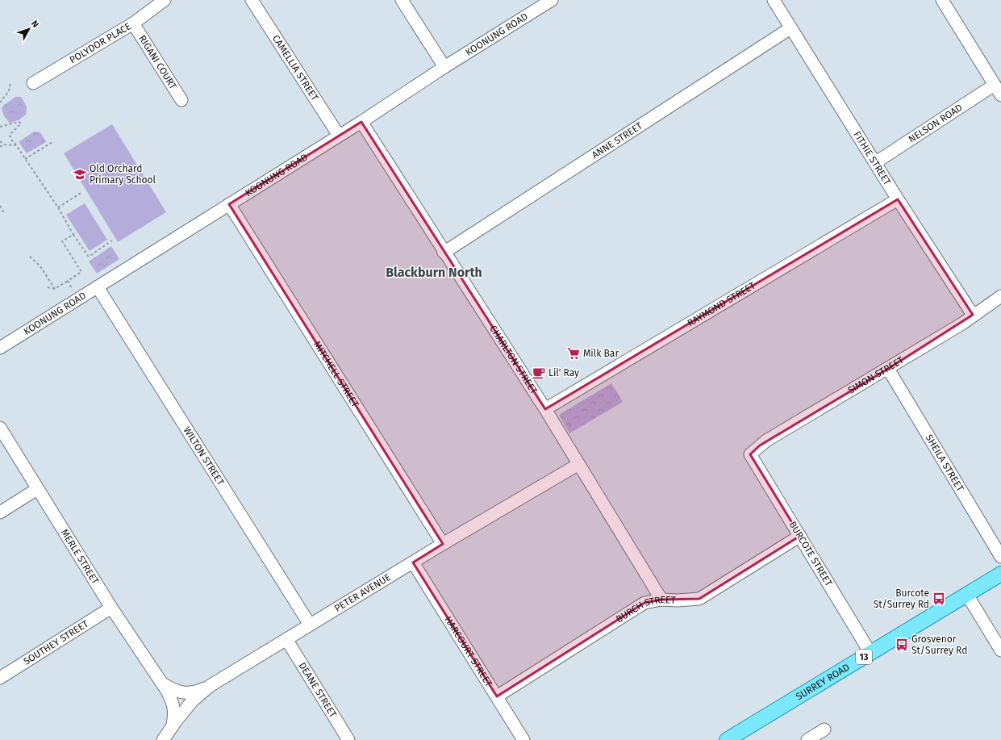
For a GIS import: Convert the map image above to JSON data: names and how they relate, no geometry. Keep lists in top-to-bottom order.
{
  "streets": {
    "main road": ["13", "SURREY ROAD"],
    "street": [
      "KOONUNG ROAD",
      "POLYDOR PLACE",
      "RIGANI COURT",
      "CAMELLIA STREET",
      "NELSON ROAD",
      "ANNE STREET",
      "FITHIE STREET",
      "RAYMOND STREET",
      "CHARLTON STREET",
      "MITCHELL STREET",
      "SIMON STREET",
      "WILTON STREET",
      "SHEILA STREET",
      "BURCOTE STREET",
      "MERLE STREET",
      "PETER AVENUE",
      "BURCH STREET",
      "SOUTHEY STREET",
      "HARCOURT STREET",
      "DEANE STREET"
    ]
  },
  "crossings": [
    ["KOONUNG ROAD", "CAMELLIA STREET"],
    ["KOONUNG ROAD", "CHARLTON STREET"],
    ["KOONUNG ROAD", "MITCHELL STREET"],
    ["KOONUNG ROAD", "WILTON STREET"],
    ["POLYDOR PLACE", "RIGANI COURT"],
    ["NELSON ROAD", "FITHIE STREET"],
    ["ANNE STREET", "FITHIE STREET"],
    ["ANNE STREET", "CHARLTON STREET"],
    ["FITHIE STREET", "RAYMOND STREET"],
    ["FITHIE STREET", "SIMON STREET"],
    ["RAYMOND STREET", "CHARLTON STREET"],
    ["CHARLTON STREET", "PETER AVENUE"],
    ["CHARLTON STREET", "BURCH STREET"],
    ["MITCHELL STREET", "PETER AVENUE"],
    ["SIMON STREET", "SHEILA STREET"],
    ["SIMON STREET", "BURCOTE STREET"],
    ["WILTON STREET", "PETER AVENUE"],
    ["BURCOTE STREET", "BURCH STREET"],
    ["BURCOTE STREET", "SURREY ROAD"],
    ["MERLE STREET", "PETER AVENUE"],
    ["MERLE STREET", "SOUTHEY STREET"],
    ["PETER AVENUE", "HARCOURT STREET"],
    ["PETER AVENUE", "DEANE STREET"],
    ["BURCH STREET", "HARCOURT STREET"]
  ],
  "districts": ["Blackburn North"],
  "places": {
    "school or university": ["Old Orchard Primary School"],
    "supermarket": ["Milk Bar"],
    "cafe": ["Lil' Ray"],
    "bus stop": ["Burcote St/Surrey Rd", "Grosvenor St/Surrey Rd"]
  },
  "north": "top right"
}
